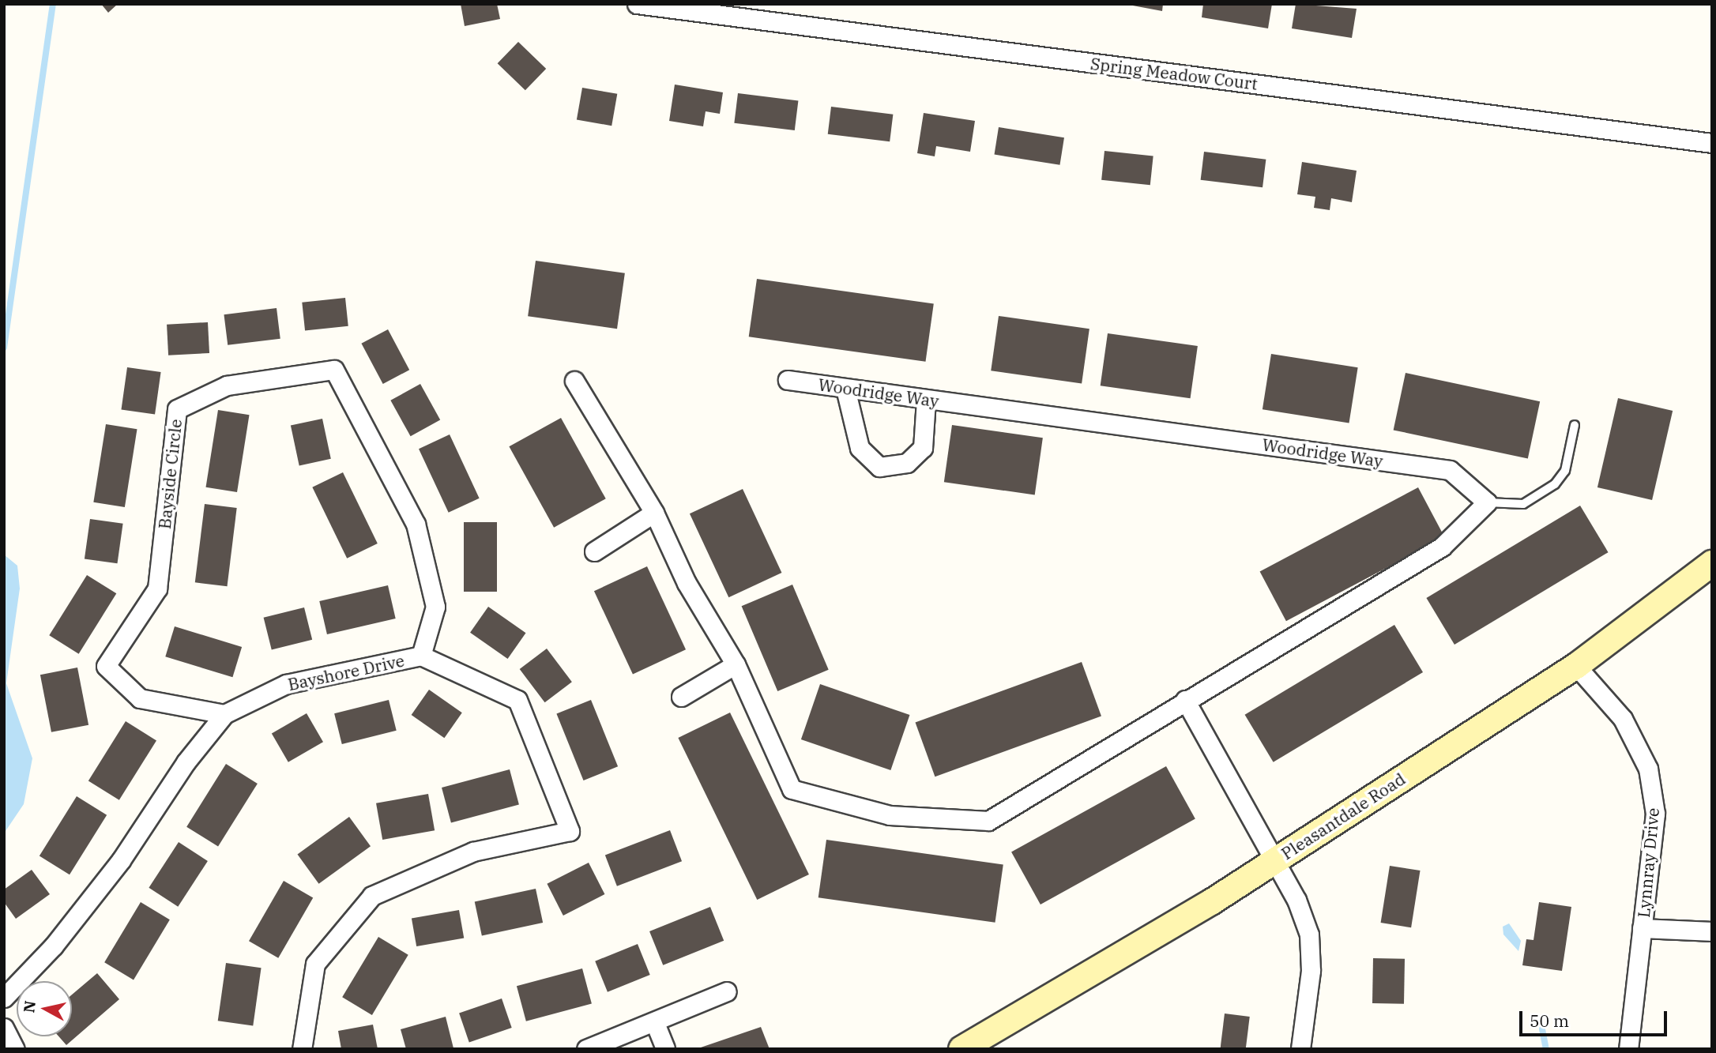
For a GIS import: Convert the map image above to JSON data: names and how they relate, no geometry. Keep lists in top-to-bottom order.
{
  "streets": {
    "main road": ["Pleasantdale Road"],
    "street": [
      "Spring Meadow Court",
      "Woodridge Way",
      "Bayside Circle",
      "Bayshore Drive",
      "Lynnray Drive"
    ]
  },
  "crossings": [
    ["Bayside Circle", "Bayshore Drive"],
    ["Pleasantdale Road", "Lynnray Drive"]
  ],
  "scale_bar": "50 m",
  "north": "left"
}
